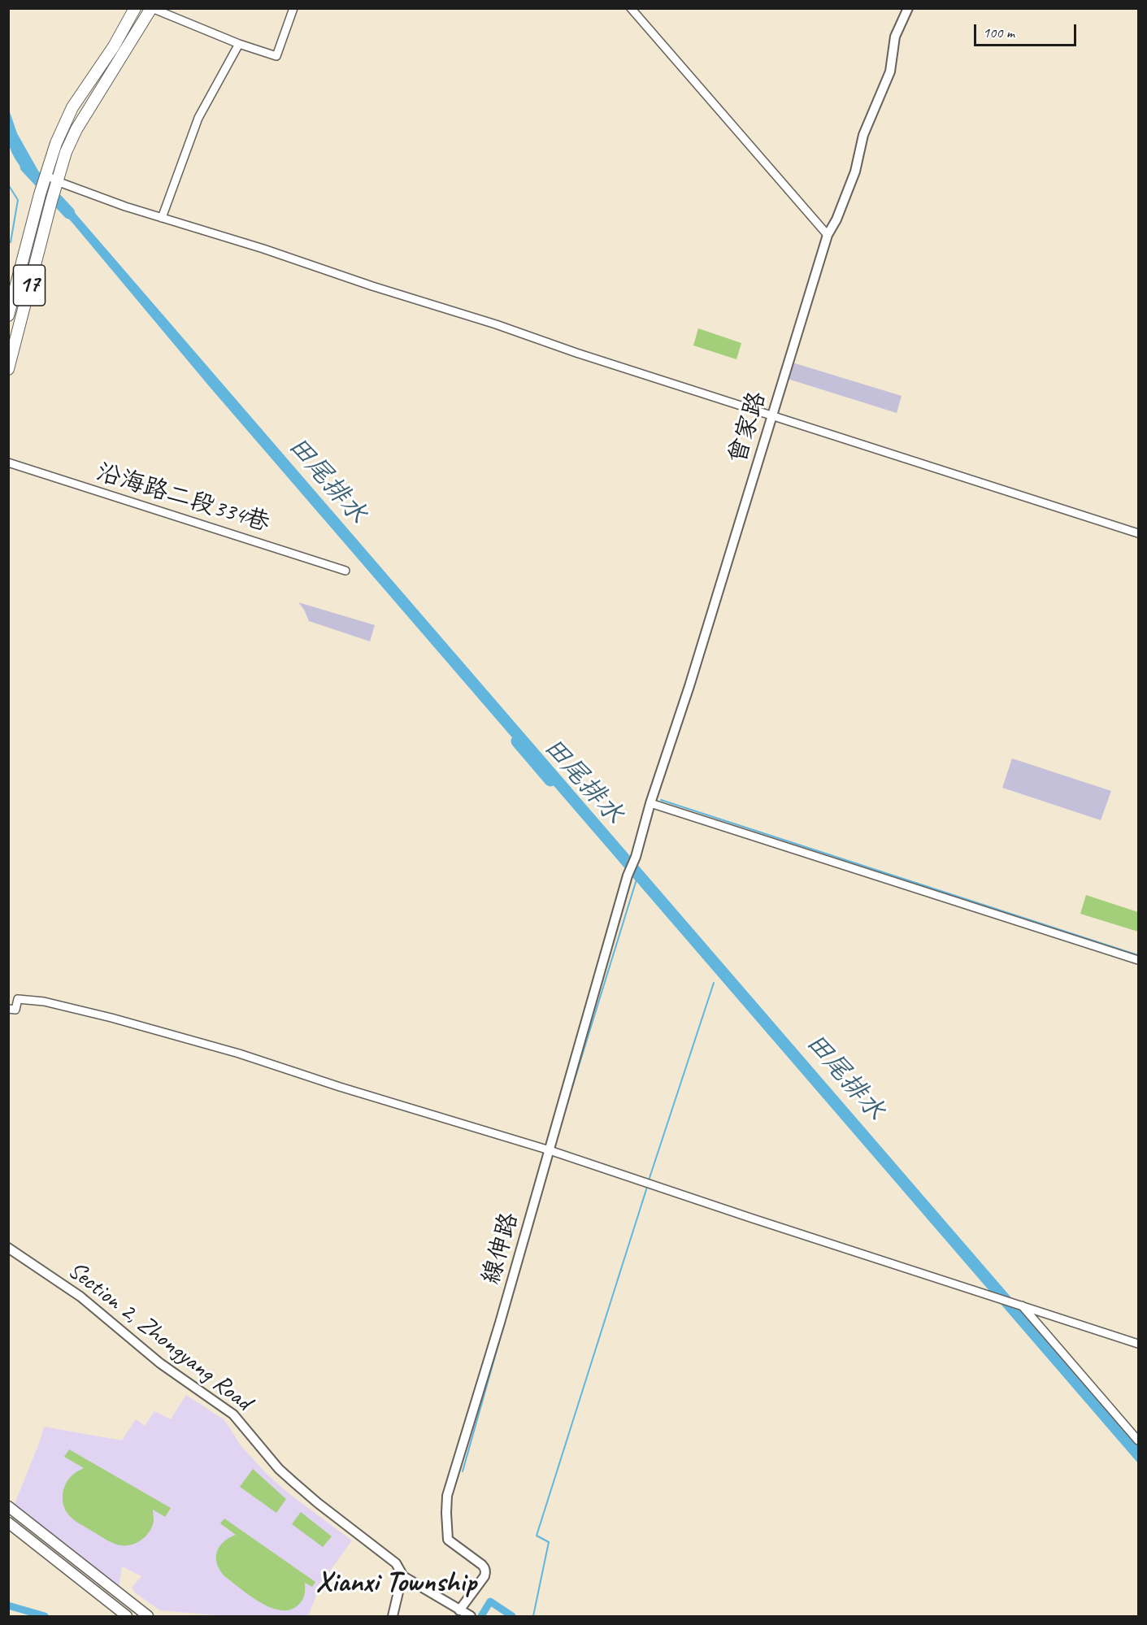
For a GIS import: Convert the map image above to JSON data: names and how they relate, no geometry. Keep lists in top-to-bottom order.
{
  "streets": {
    "main road": ["17"],
    "street": [
      "曾家路",
      "沿海路二段334巷",
      "線伸路",
      "Section 2, Zhongyang Road"
    ]
  },
  "crossings": [
    ["曾家路", "線伸路"],
    ["線伸路", "Section 2, Zhongyang Road"]
  ],
  "districts": ["Xianxi Township"],
  "water": ["田尾排水"],
  "scale_bar": "100 m"
}
